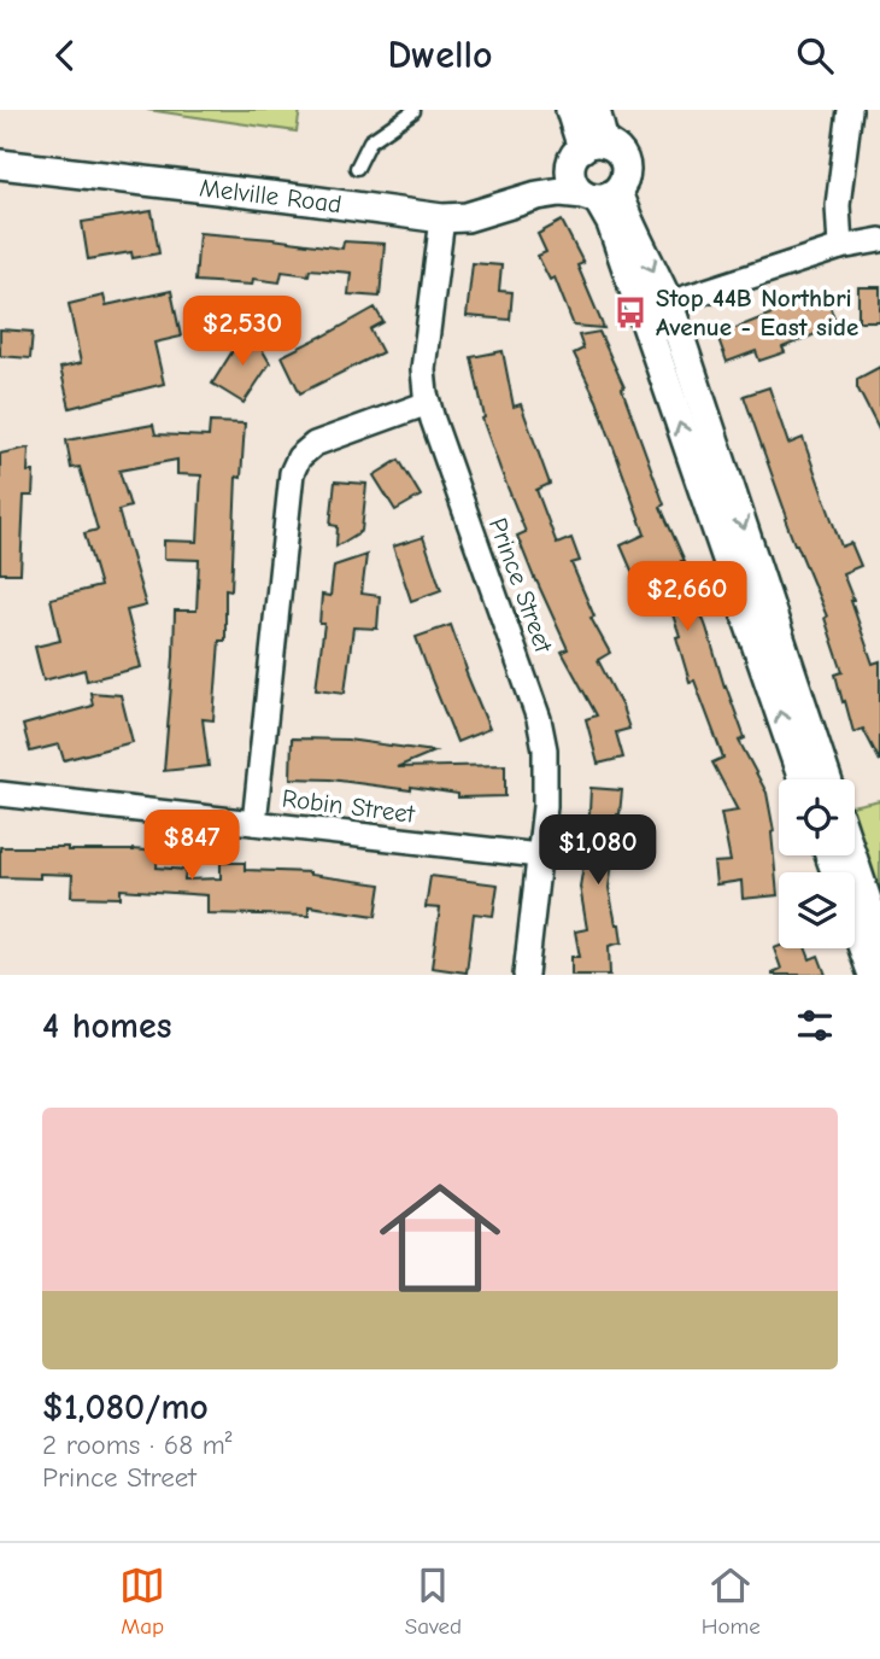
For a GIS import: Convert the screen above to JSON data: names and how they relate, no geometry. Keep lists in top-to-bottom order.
{
  "streets": {
    "street": ["Melville Road", "Prince Street", "Robin Street"]
  },
  "crossings": [
    ["Melville Road", "Prince Street"],
    ["Prince Street", "Robin Street"]
  ],
  "places": {
    "bus stop": ["Stop 44B Northbri Avenue - East side"]
  },
  "page": {
    "header": "Dwello",
    "price": [
      "$2,530",
      "$2,660",
      "$847",
      "$1,080"
    ],
    "heading": "4 homes",
    "list": [
      {
        "name": "$1,080/mo",
        "note": "2 rooms · 68 m² · Prince Street"
      }
    ],
    "tabs": ["Map", "Saved", "Home"]
  }
}
